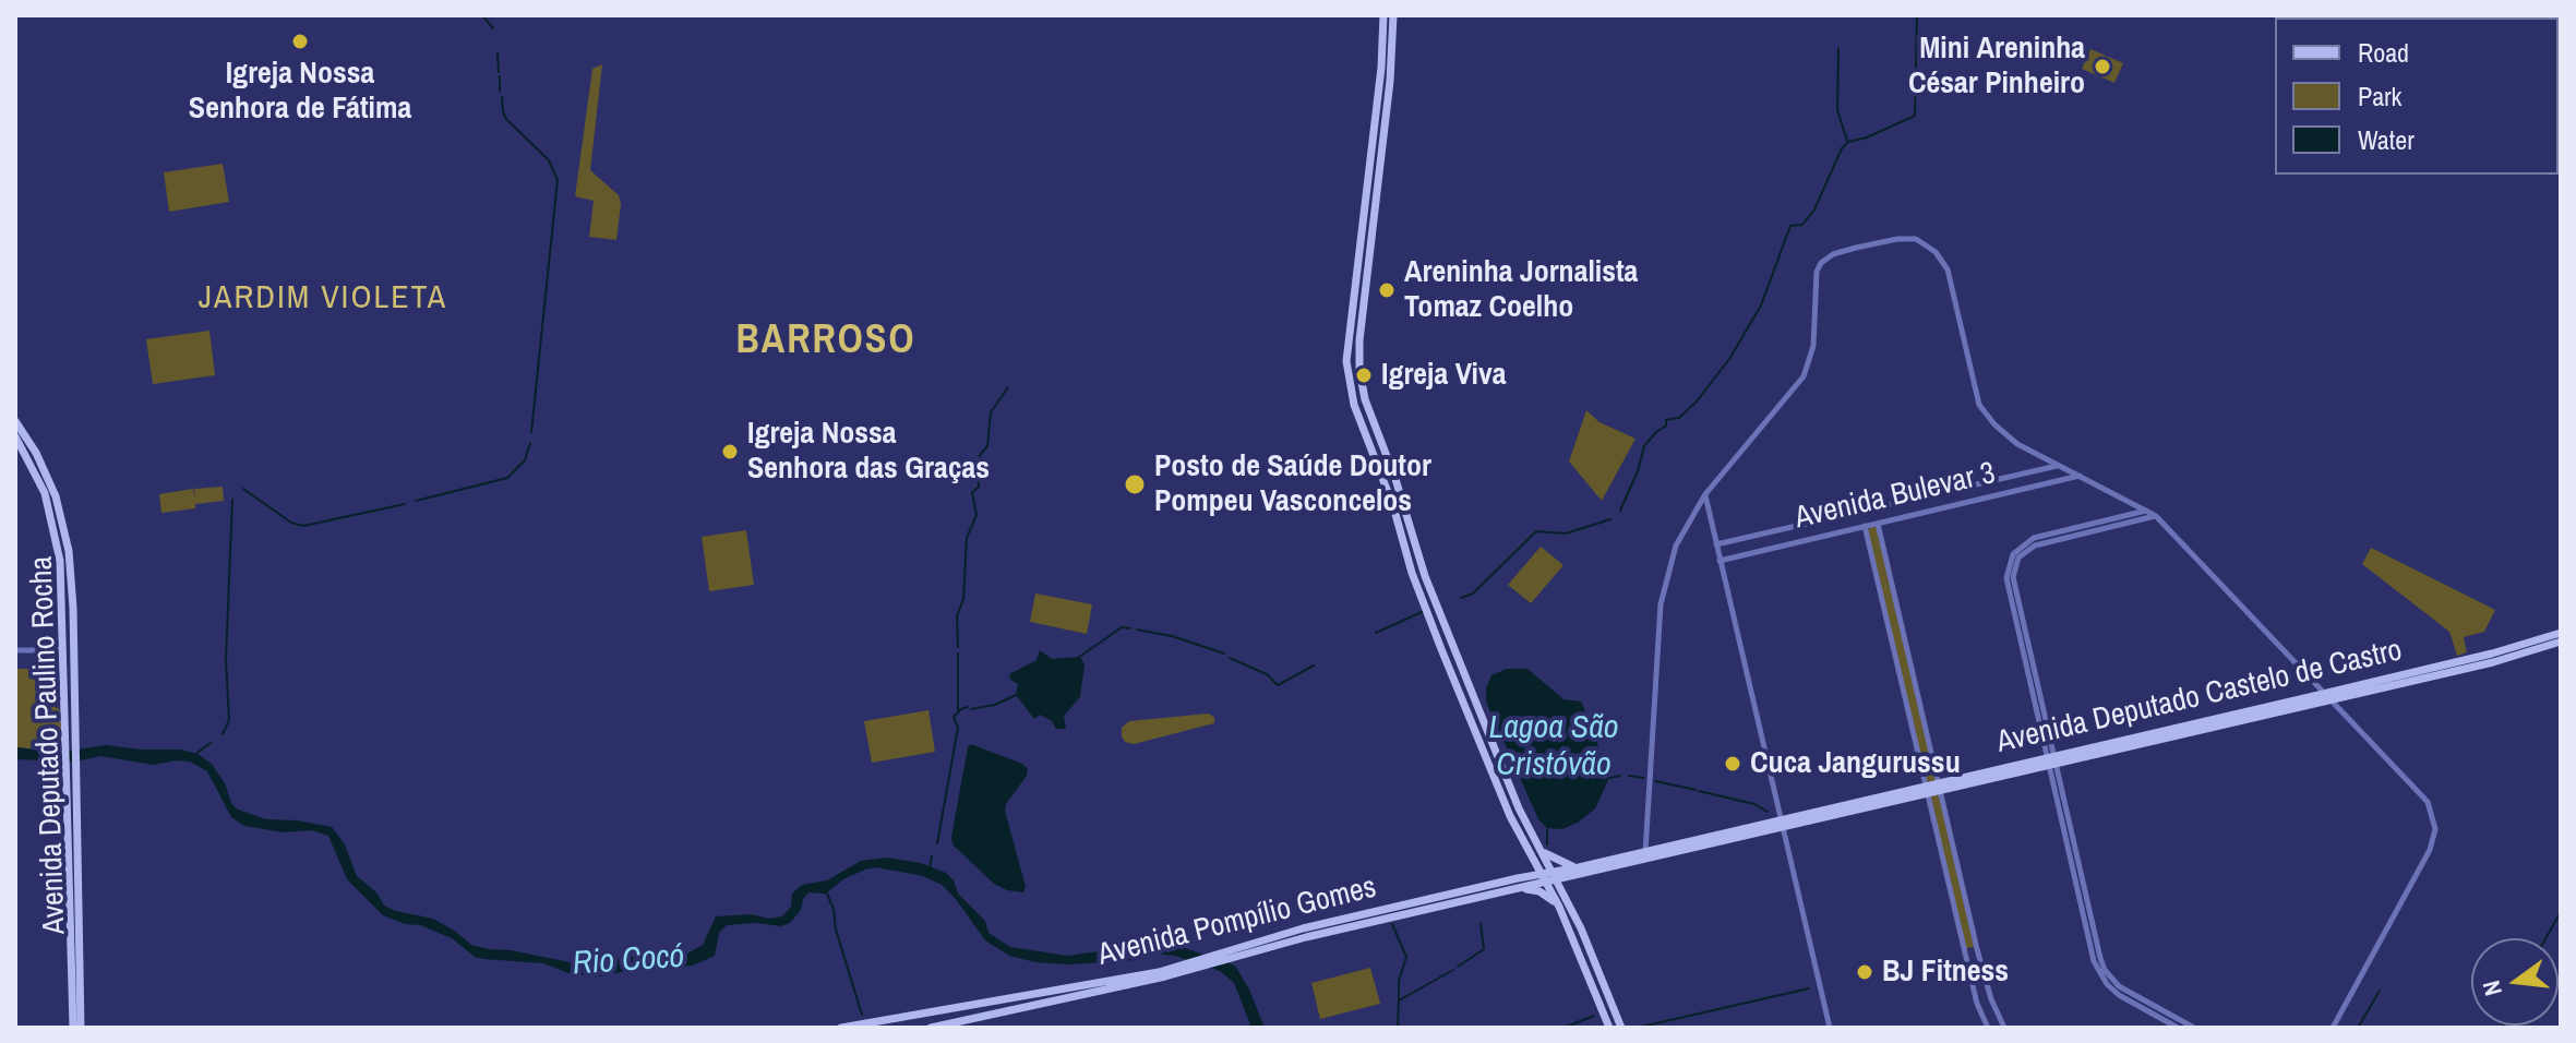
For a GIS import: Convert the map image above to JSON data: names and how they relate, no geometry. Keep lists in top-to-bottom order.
{
  "streets": {
    "main road": ["Avenida Deputado Castelo de Castro", "Avenida Deputado Paulino Rocha", "Avenida Pompílio Gomes"],
    "street": ["Avenida Bulevar 3"]
  },
  "crossings": [
    ["Avenida Deputado Castelo de Castro", "Avenida Pompílio Gomes"]
  ],
  "districts": ["JARDIM VIOLETA", "BARROSO"],
  "water": ["Lagoa São Cristóvão", "Rio Cocó"],
  "places": [
    "Igreja Nossa Senhora de Fátima",
    "Mini Areninha César Pinheiro",
    "Areninha Jornalista Tomaz Coelho",
    "Igreja Viva",
    "Igreja Nossa Senhora das Graças",
    "Posto de Saúde Doutor Pompeu Vasconcelos",
    "Cuca Jangurussu",
    "BJ Fitness"
  ],
  "legend": ["Road", "Park", "Water"],
  "north": "left"
}
